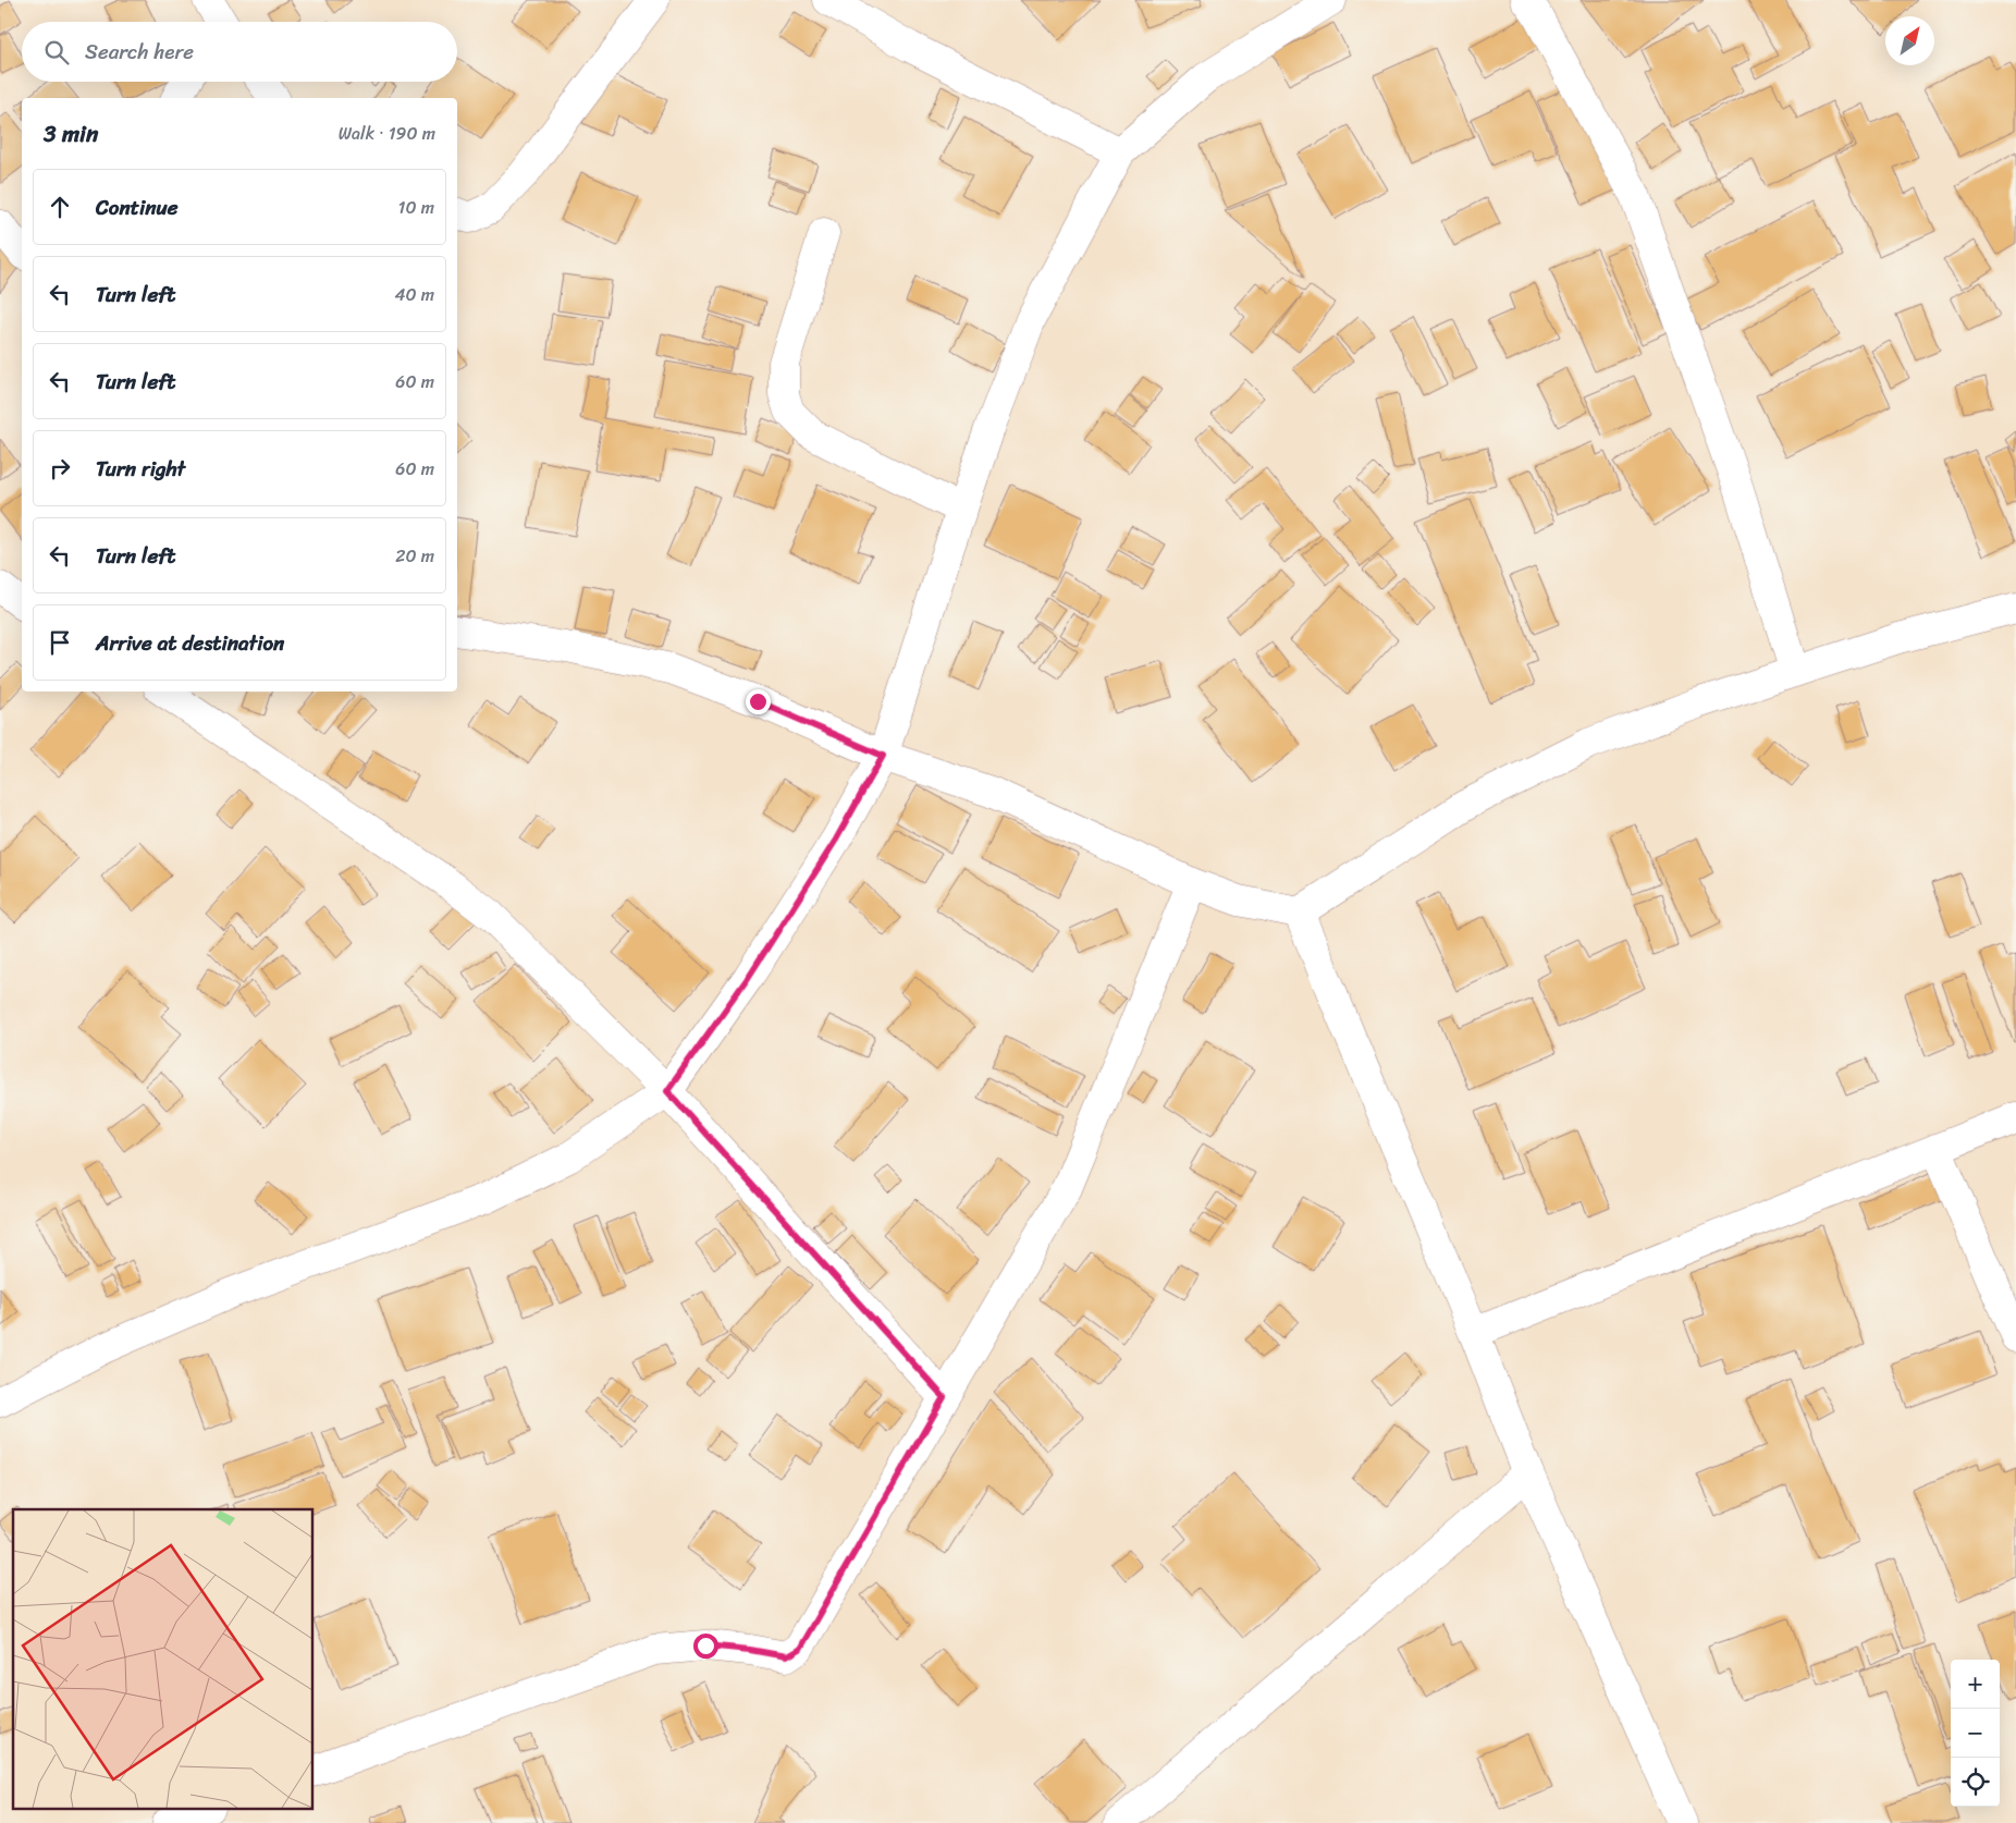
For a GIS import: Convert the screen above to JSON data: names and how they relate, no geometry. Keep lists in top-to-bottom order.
{
  "north": "top right",
  "page": {
    "search": "Search here",
    "heading": ["3 min", "Walk · 190 m"],
    "list": [
      ["Continue", "10 m"],
      ["Turn left", "40 m"],
      ["Turn left", "60 m"],
      ["Turn right", "60 m"],
      ["Turn left", "20 m"],
      "Arrive at destination"
    ],
    "map_buttons": ["+", "−"]
  }
}
